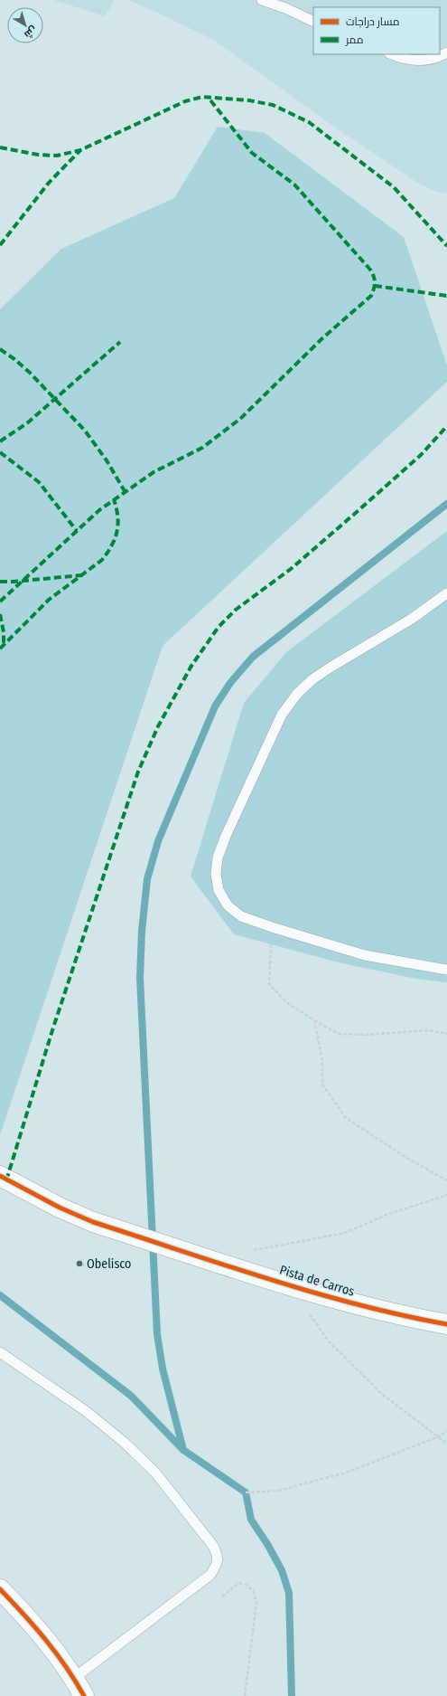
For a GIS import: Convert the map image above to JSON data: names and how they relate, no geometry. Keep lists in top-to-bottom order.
{
  "streets": {
    "street": ["Pista de Carros"]
  },
  "places": ["Obelisco"],
  "legend": ["مسار دراجات", "ممر"],
  "north": "bottom right"
}
